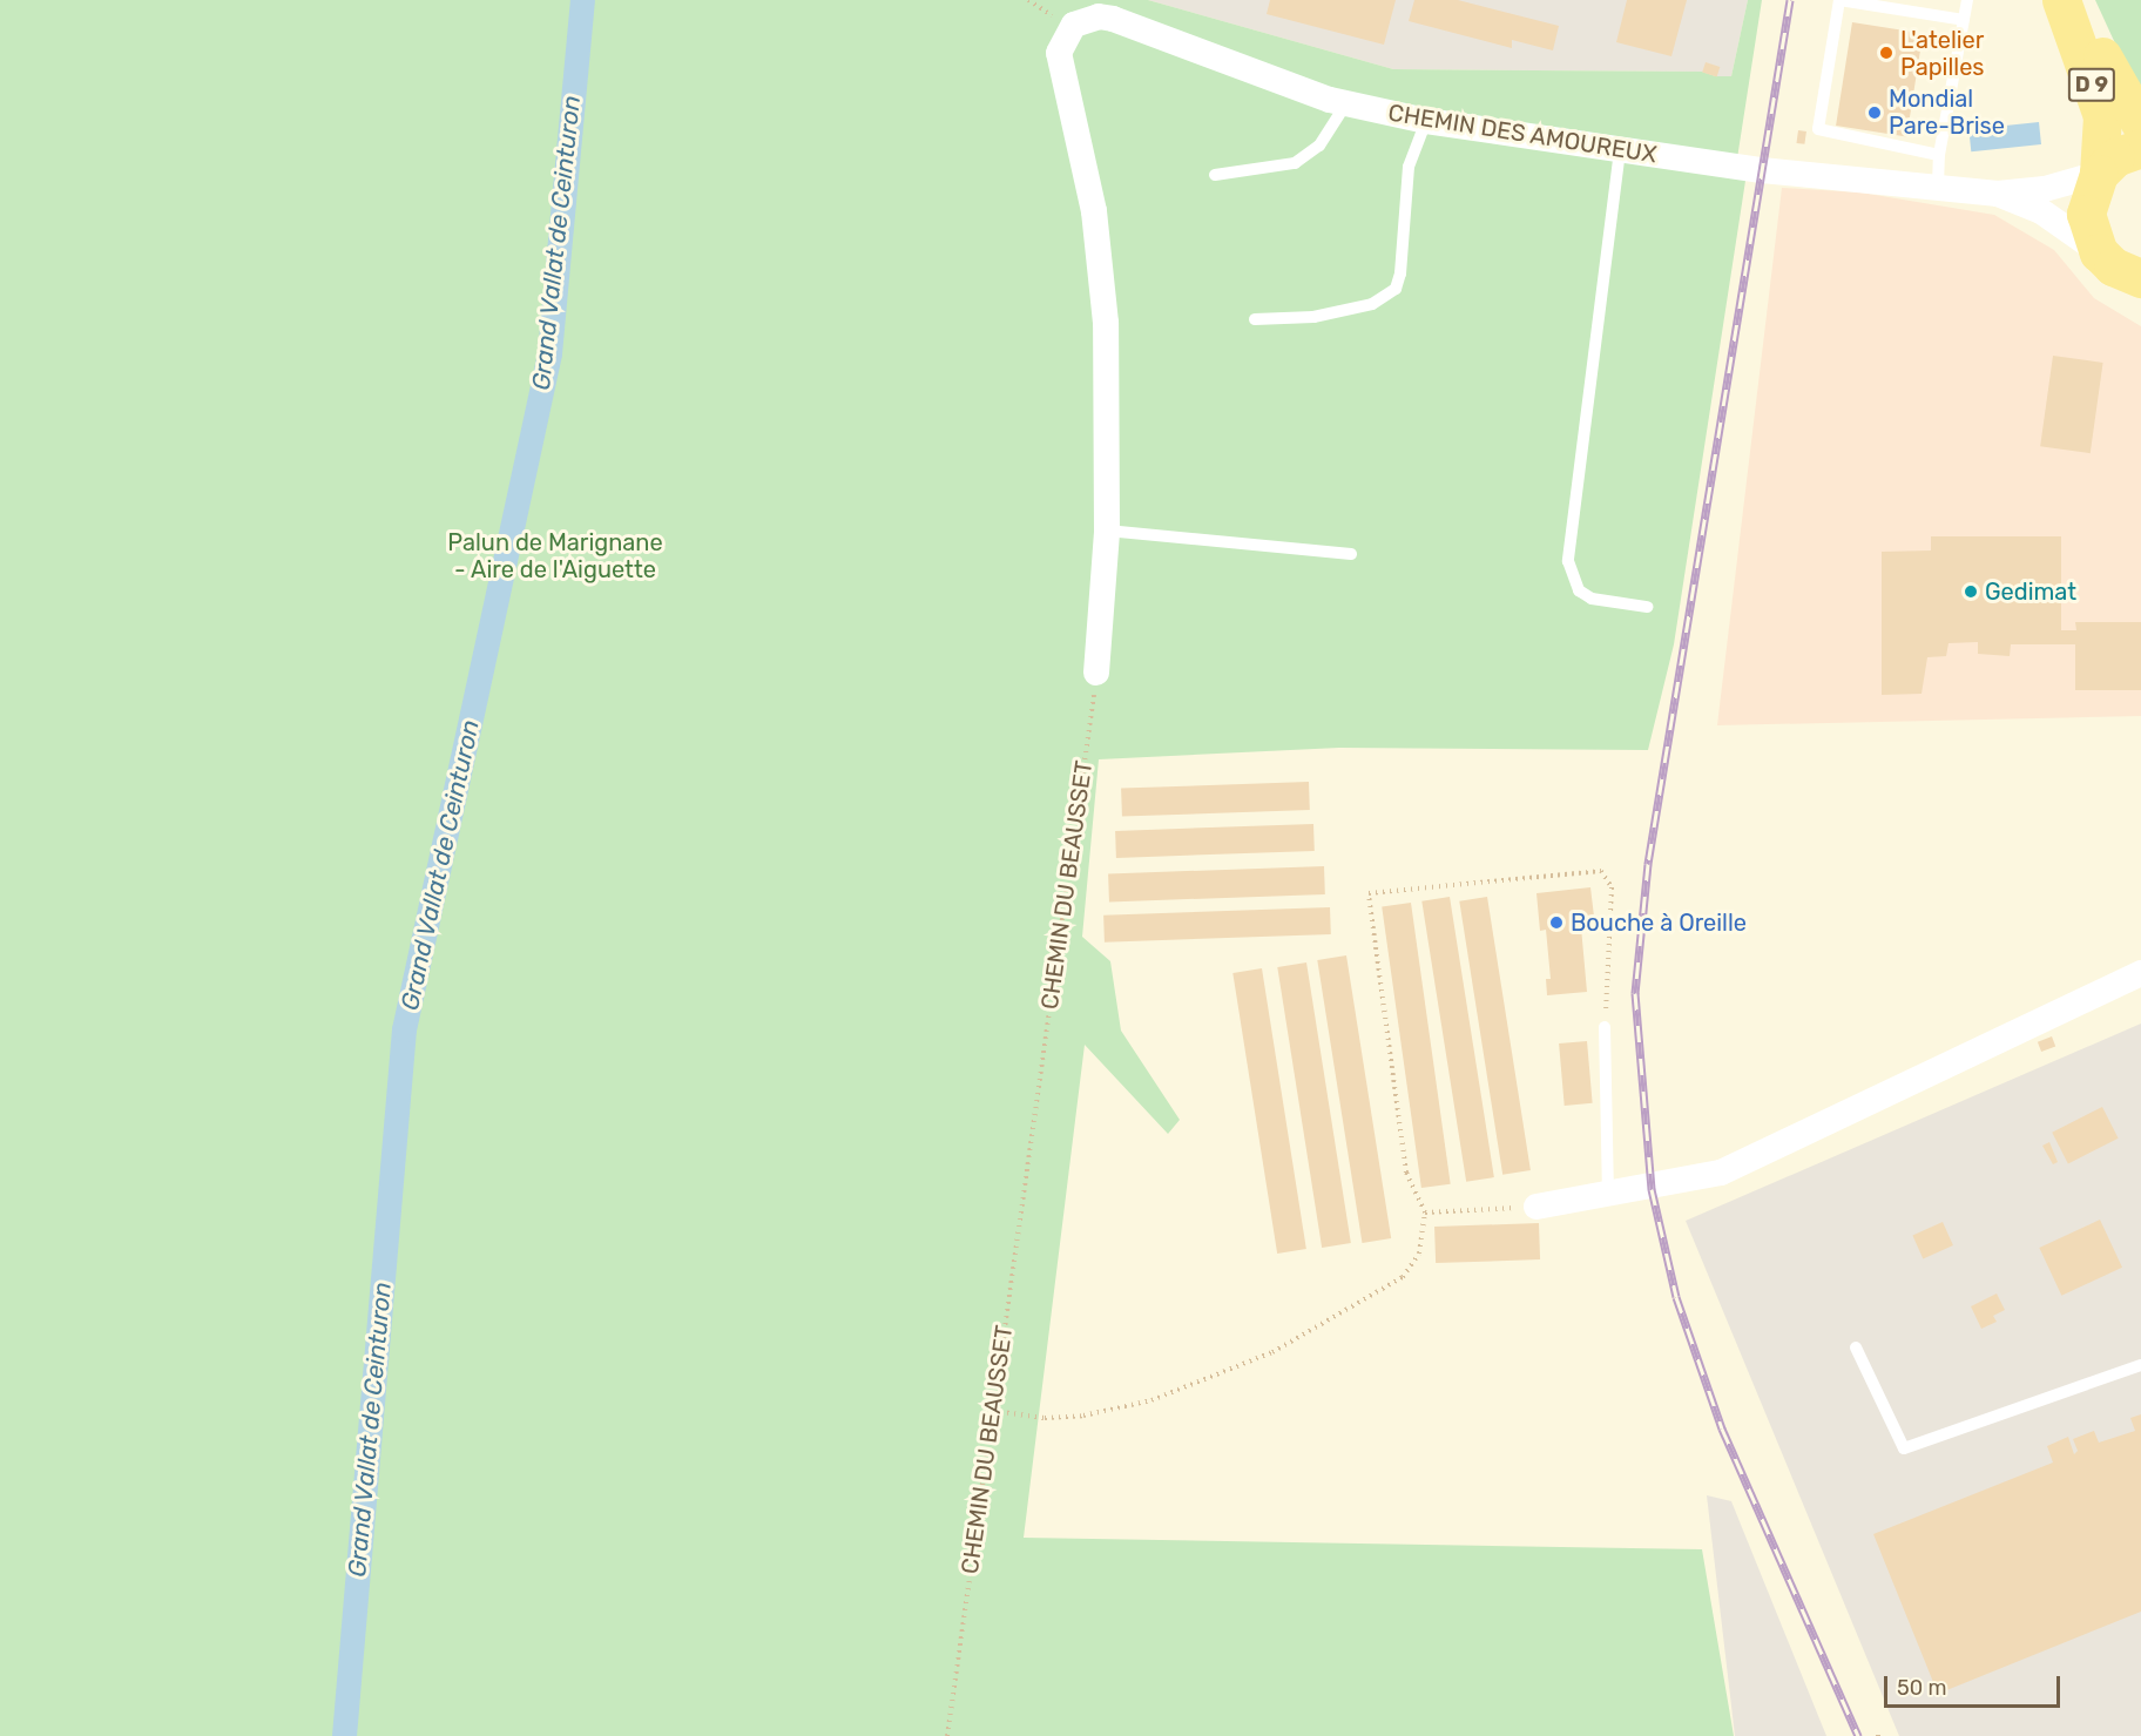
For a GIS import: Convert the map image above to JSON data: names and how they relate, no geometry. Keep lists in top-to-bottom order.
{
  "streets": {
    "main road": ["D 9"],
    "street": ["CHEMIN DES AMOUREUX"],
    "path": ["CHEMIN DU BEAUSSET"]
  },
  "crossings": [
    ["D 9", "CHEMIN DES AMOUREUX"]
  ],
  "water": ["Grand Vallat de Ceinturon"],
  "parks": ["Palun de Marignane - Aire de l'Aiguette"],
  "places": [
    "L'atelier Papilles",
    "Mondial Pare-Brise",
    "Gedimat",
    "Bouche à Oreille"
  ],
  "scale_bar": "50 m"
}
